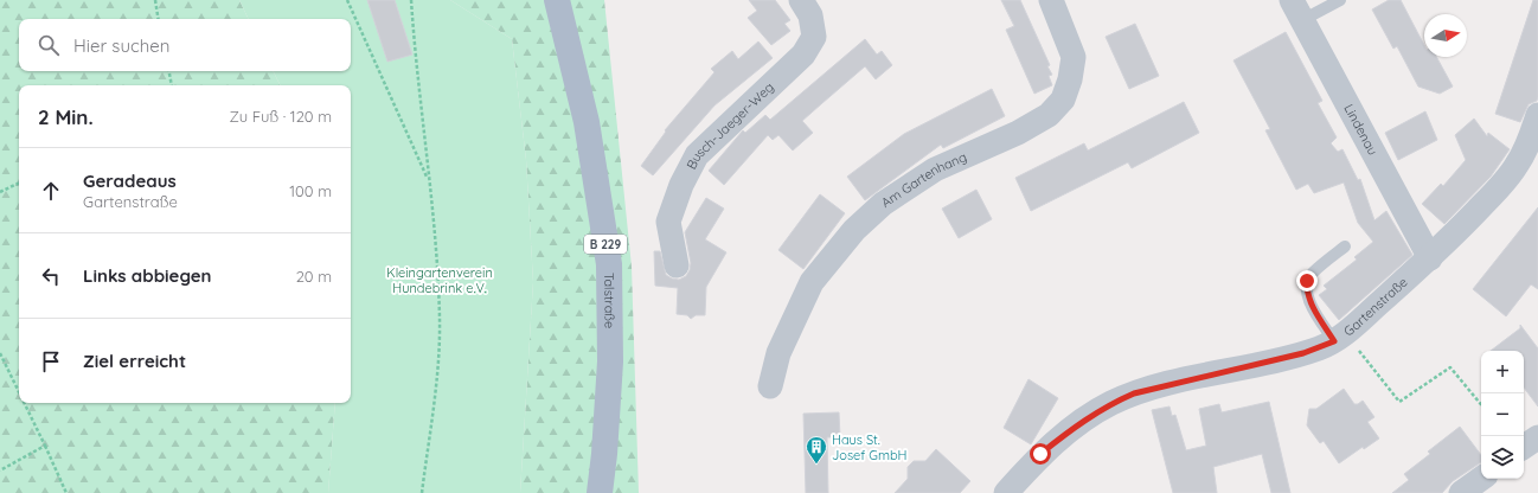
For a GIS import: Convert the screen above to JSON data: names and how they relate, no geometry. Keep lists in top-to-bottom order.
{
  "streets": {
    "main road": ["B 229", "Talstraße"],
    "street": [
      "Busch-Jaeger-Weg",
      "Lindenau",
      "Am Gartenhang",
      "Gartenstraße"
    ]
  },
  "crossings": [
    ["Lindenau", "Gartenstraße"]
  ],
  "parks": ["Kleingartenverein Hundebrink e.V."],
  "places": {
    "building": ["Haus St. Josef GmbH"]
  },
  "north": "right",
  "page": {
    "search": "Hier suchen",
    "heading": ["2 Min.", "Zu Fuß · 120 m"],
    "list": [
      ["Geradeaus", "Gartenstraße", "100 m"],
      ["Links abbiegen", "20 m"],
      "Ziel erreicht"
    ],
    "map_buttons": ["+", "−"]
  }
}
